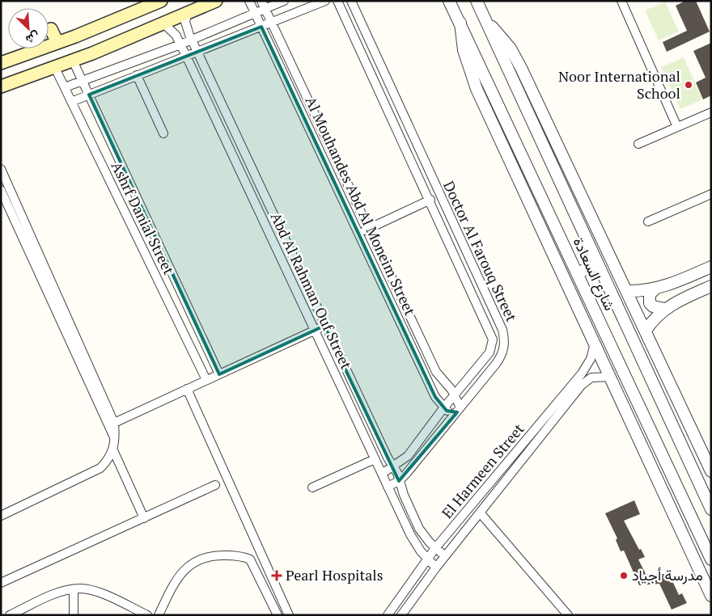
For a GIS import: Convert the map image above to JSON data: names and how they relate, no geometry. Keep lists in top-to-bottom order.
{
  "streets": {
    "street": [
      "Al Mouhandes Abd Al Moneim Street",
      "Ashrf Danial Street",
      "Doctor Al Farouq Street",
      "شارع السعادة",
      "Abd Al Rahman Ouf Street",
      "El Harmeen Street"
    ]
  },
  "crossings": [
    ["Al Mouhandes Abd Al Moneim Street", "Doctor Al Farouq Street"],
    ["Doctor Al Farouq Street", "Abd Al Rahman Ouf Street"],
    ["Abd Al Rahman Ouf Street", "El Harmeen Street"]
  ],
  "places": {
    "other": ["Noor International School", "مدرسة أجياد"],
    "health": ["Pearl Hospitals"]
  },
  "north": "bottom right"
}
